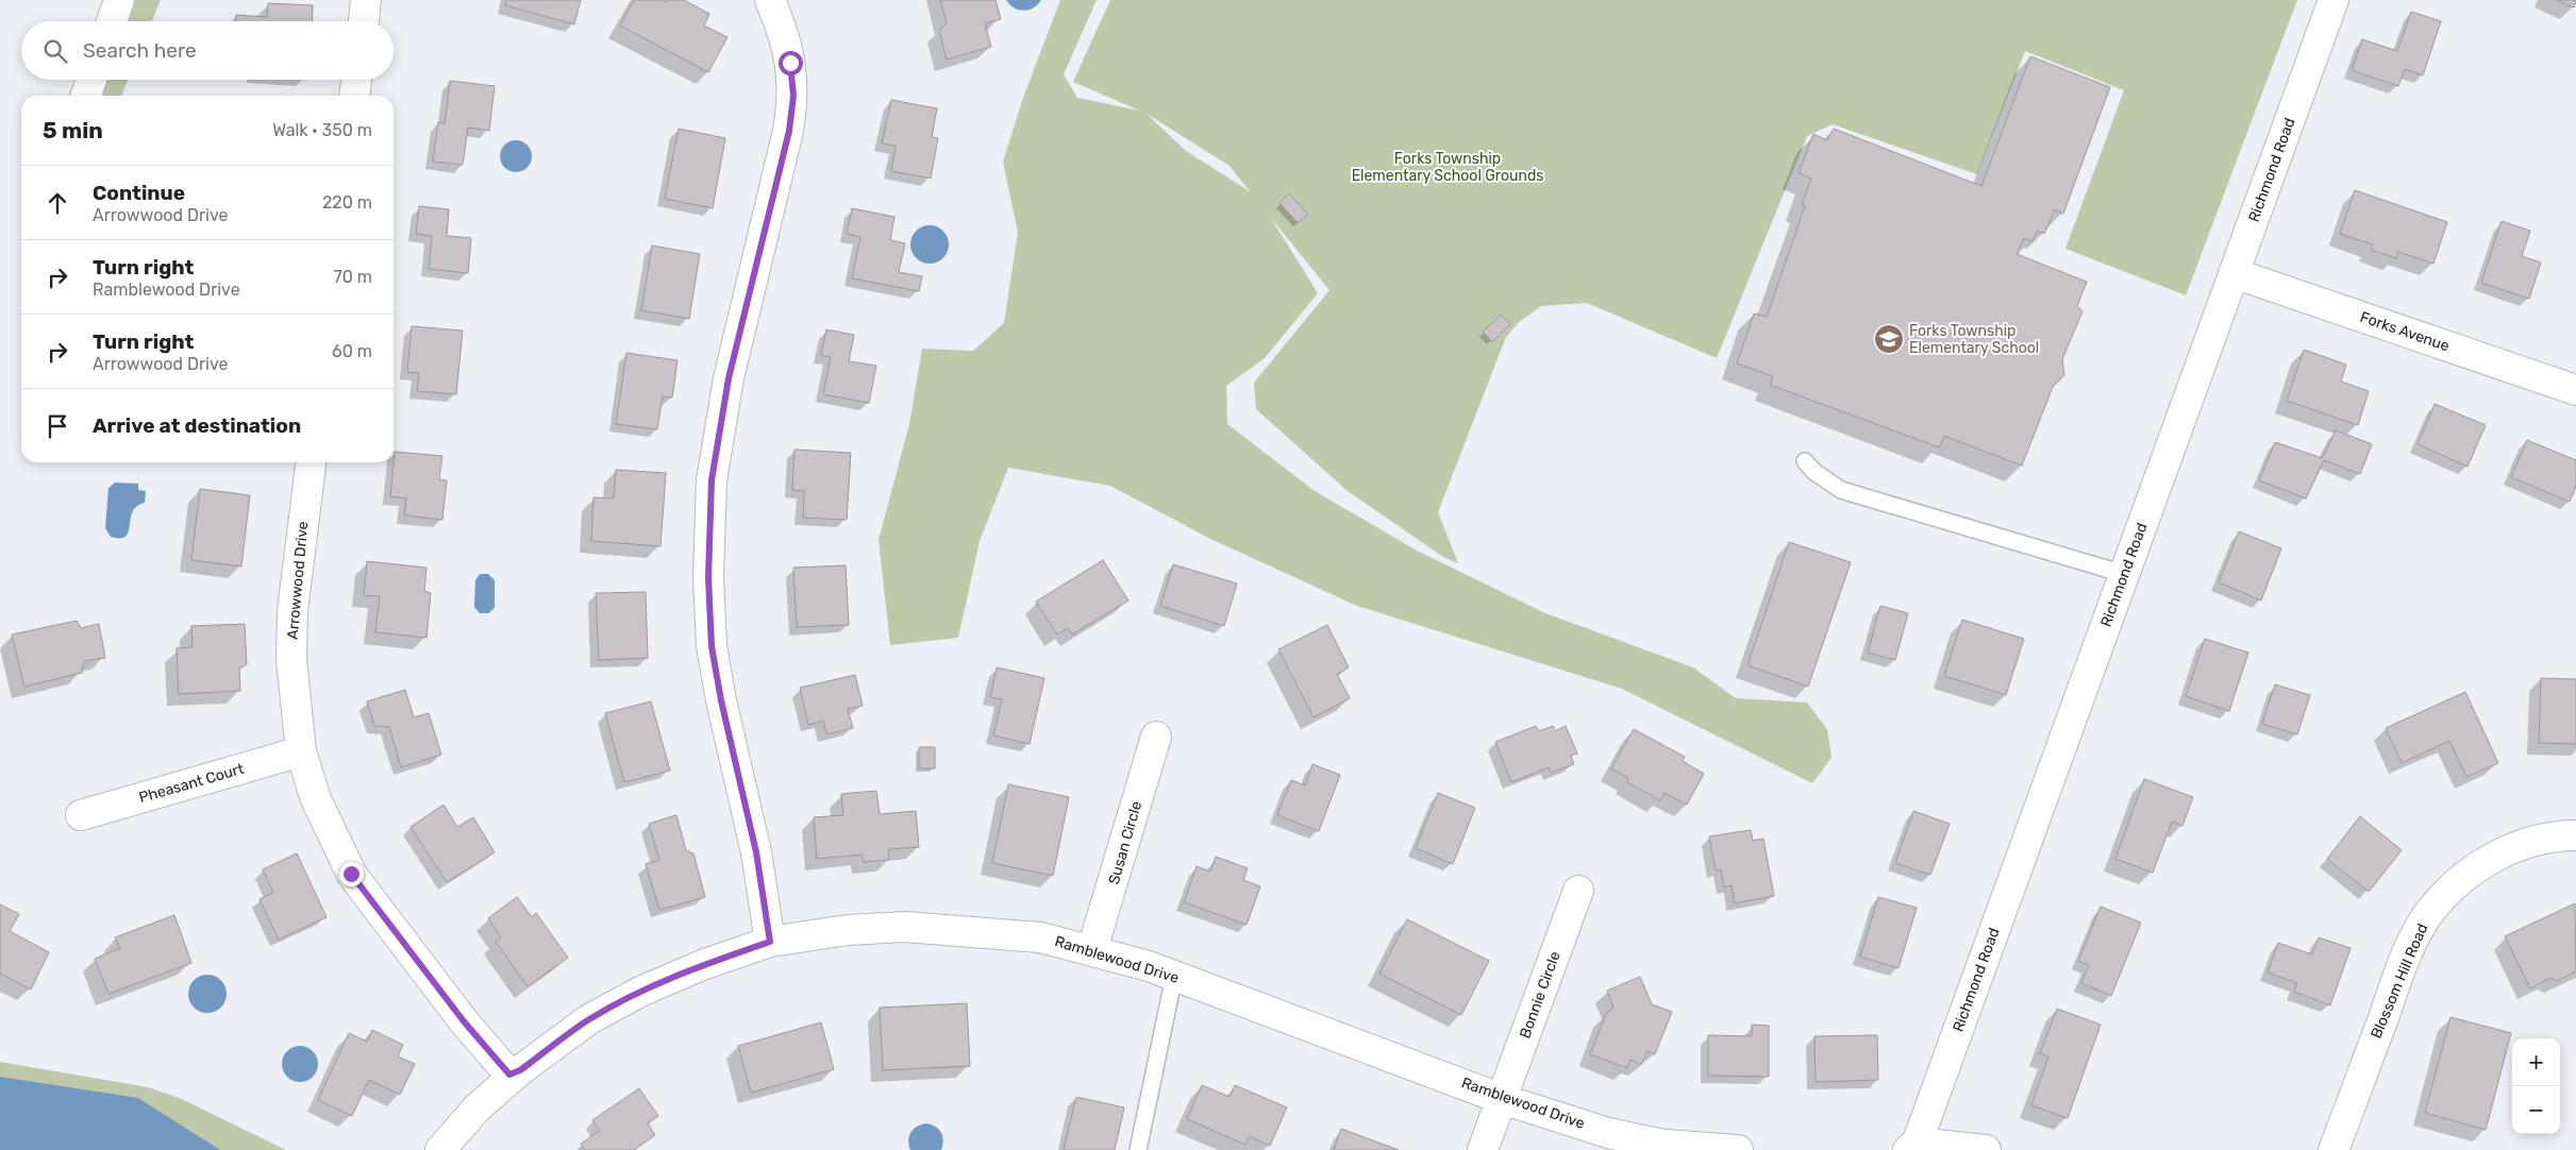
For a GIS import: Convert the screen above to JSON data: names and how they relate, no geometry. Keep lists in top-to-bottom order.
{
  "streets": {
    "street": [
      "Richmond Road",
      "Forks Avenue",
      "Arrowwood Drive",
      "Pheasant Court",
      "Susan Circle",
      "Ramblewood Drive",
      "Blossom Hill Road",
      "Bonnie Circle"
    ]
  },
  "crossings": [
    ["Richmond Road", "Forks Avenue"],
    ["Arrowwood Drive", "Pheasant Court"],
    ["Arrowwood Drive", "Ramblewood Drive"],
    ["Susan Circle", "Ramblewood Drive"],
    ["Ramblewood Drive", "Bonnie Circle"]
  ],
  "parks": ["Forks Township Elementary School Grounds"],
  "places": {
    "school or university": ["Forks Township Elementary School"]
  },
  "page": {
    "search": "Search here",
    "heading": ["5 min", "Walk · 350 m"],
    "list": [
      ["Continue", "Arrowwood Drive", "220 m"],
      ["Turn right", "Ramblewood Drive", "70 m"],
      ["Turn right", "Arrowwood Drive", "60 m"],
      "Arrive at destination"
    ],
    "map_buttons": ["+", "−"]
  }
}
